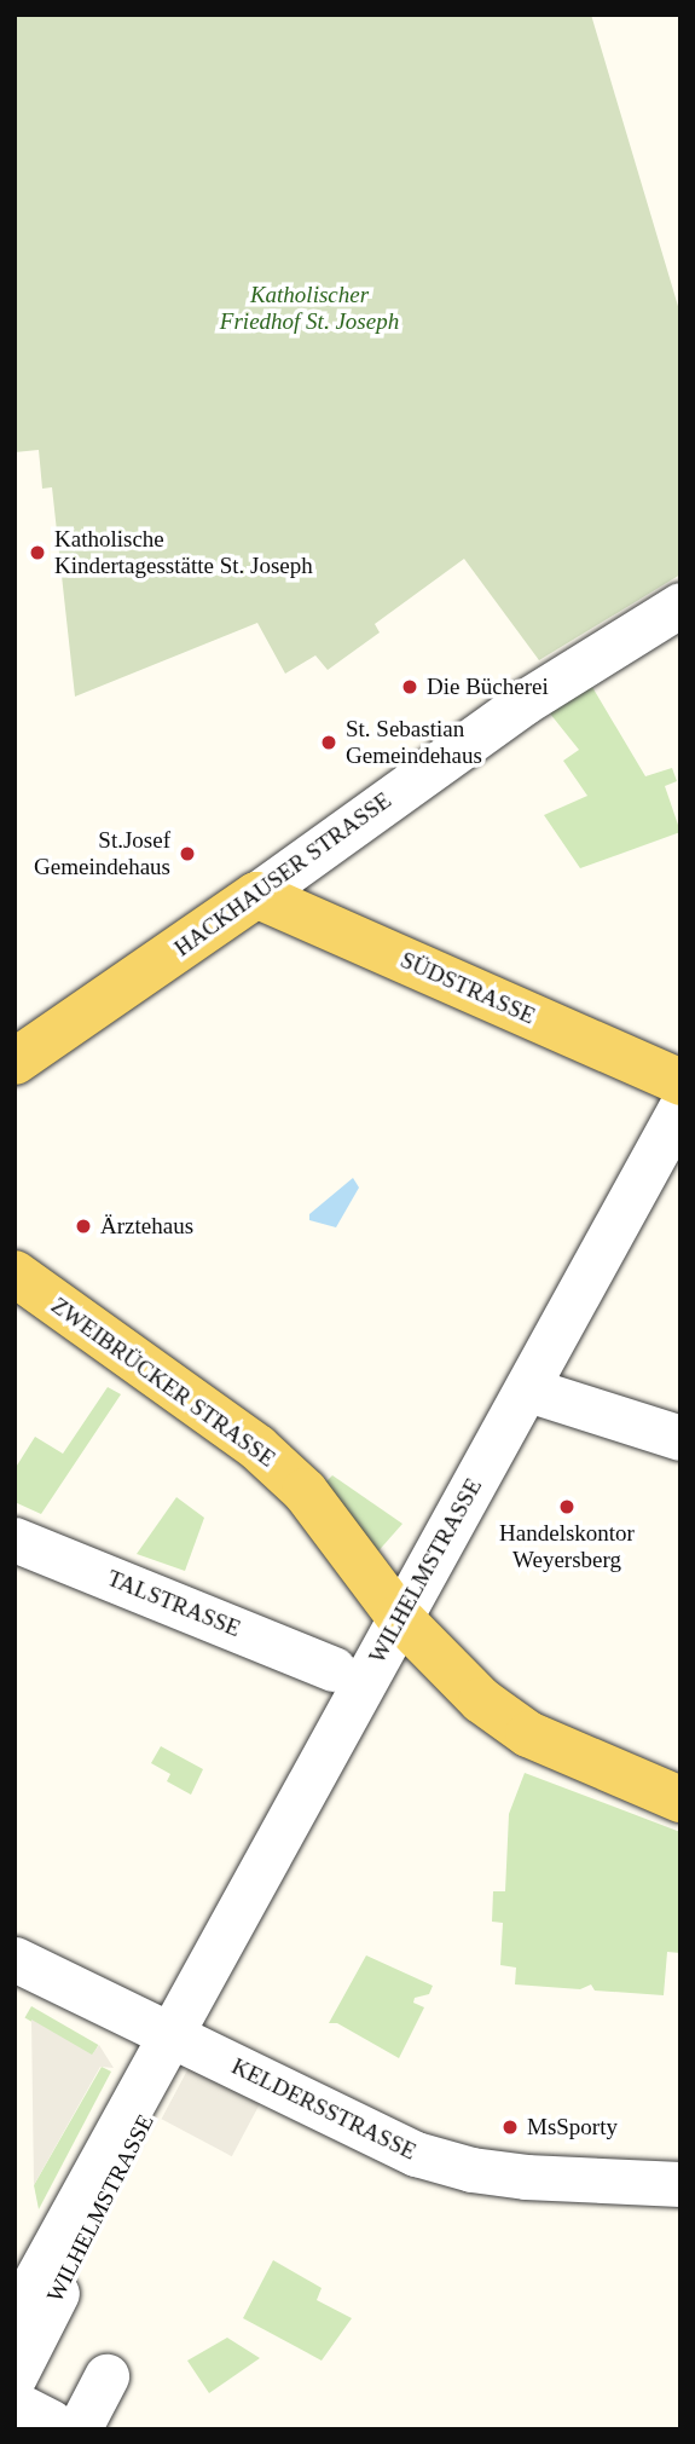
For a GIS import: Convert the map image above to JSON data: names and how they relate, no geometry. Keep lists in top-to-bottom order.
{
  "streets": {
    "main road": ["HACKHAUSER STRASSE", "SÜDSTRASSE", "ZWEIBRÜCKER STRASSE"],
    "street": ["WILHELMSTRASSE", "TALSTRASSE", "KELDERSSTRASSE"]
  },
  "crossings": [
    ["HACKHAUSER STRASSE", "SÜDSTRASSE"],
    ["ZWEIBRÜCKER STRASSE", "WILHELMSTRASSE"],
    ["WILHELMSTRASSE", "KELDERSSTRASSE"]
  ],
  "parks": ["Katholischer Friedhof St. Joseph"],
  "places": [
    "Katholische Kindertagesstätte St. Joseph",
    "Die Bücherei",
    "St. Sebastian Gemeindehaus",
    "St.Josef Gemeindehaus",
    "Ärztehaus",
    "Handelskontor Weyersberg",
    "MsSporty"
  ]
}
